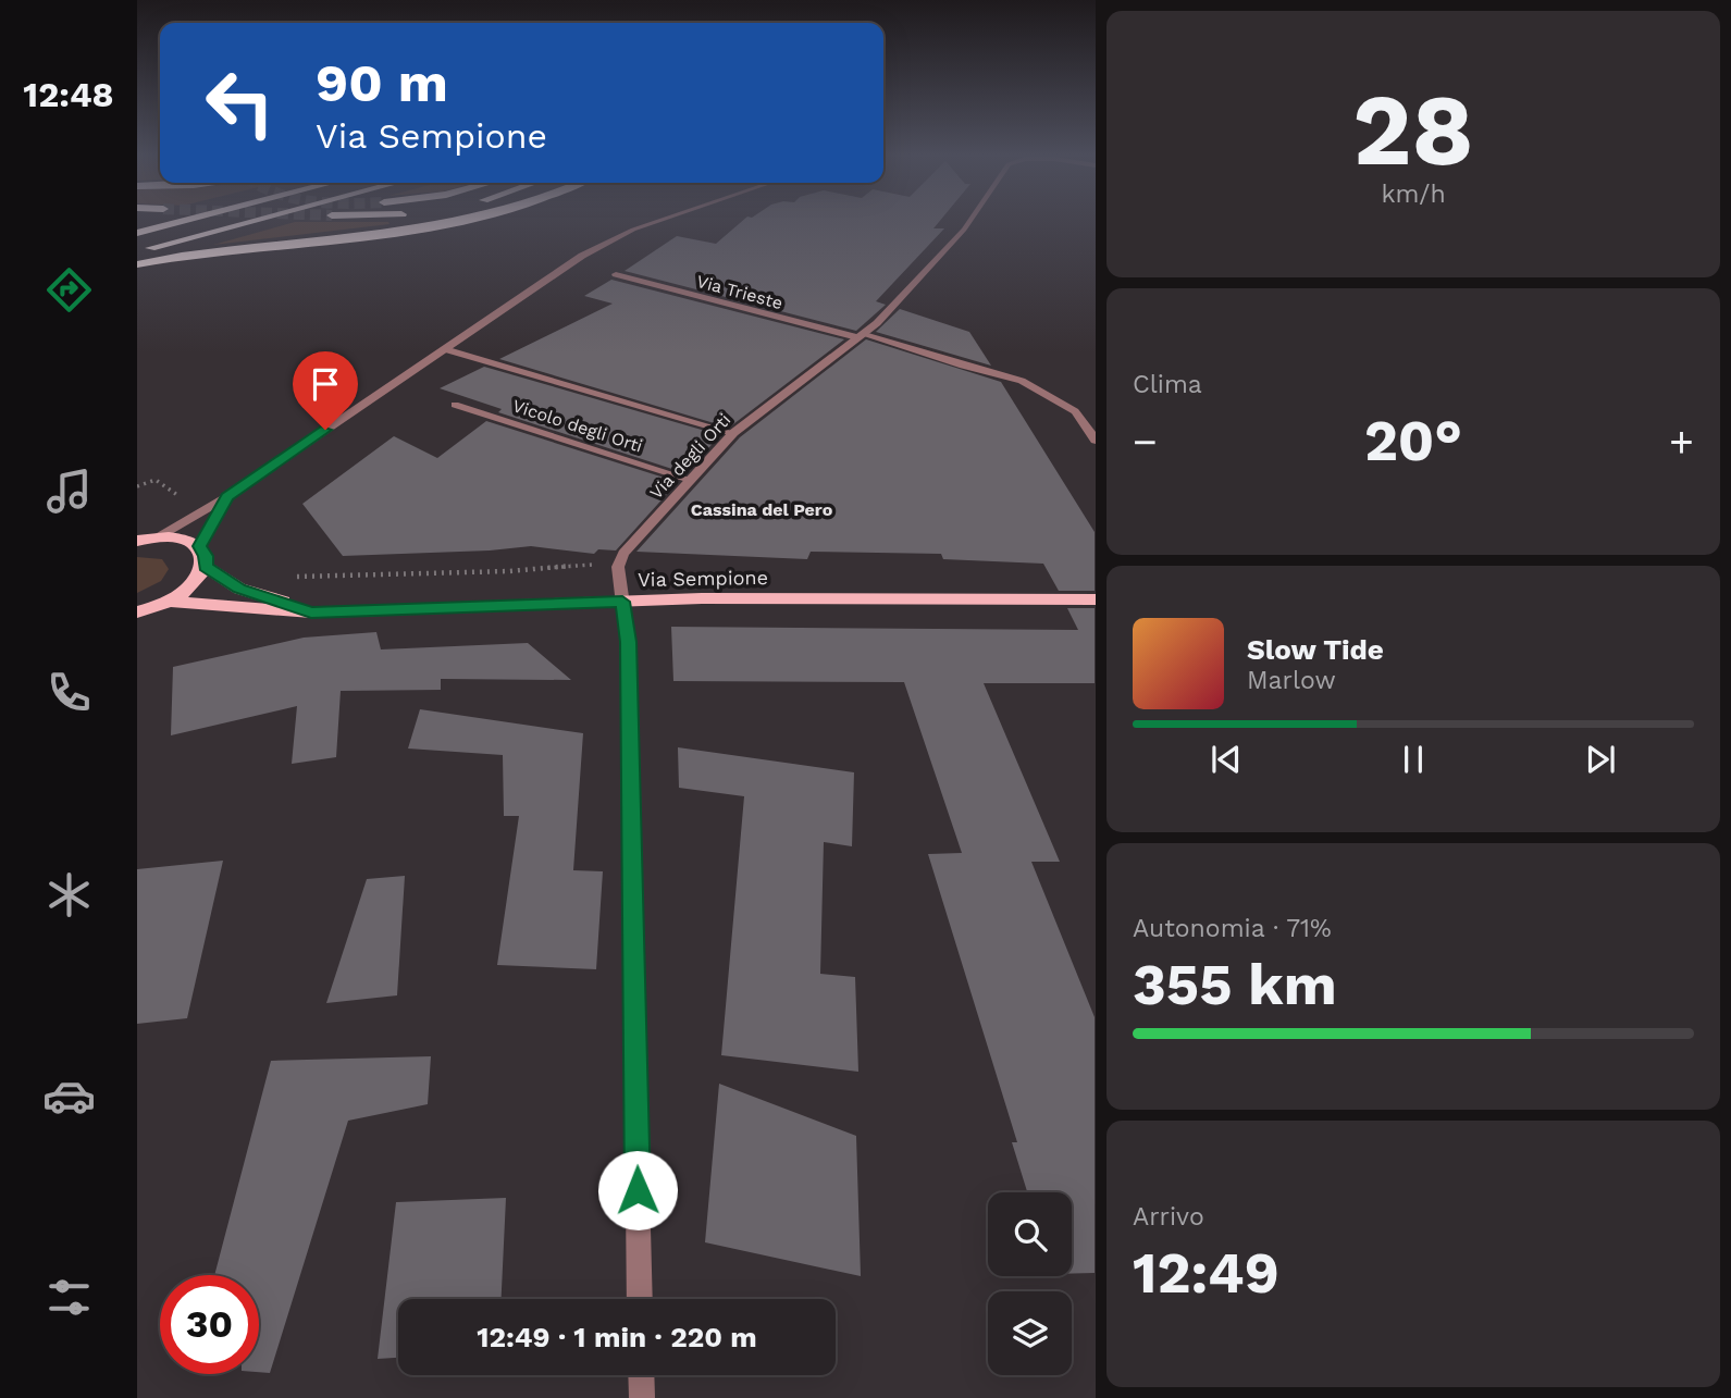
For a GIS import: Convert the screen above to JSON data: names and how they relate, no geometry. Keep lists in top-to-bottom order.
{
  "streets": {
    "main road": ["Via Sempione"],
    "street": ["Via Trieste", "Vicolo degli Orti", "Via degli Orti"]
  },
  "crossings": [
    ["Via Trieste", "Via degli Orti"],
    ["Vicolo degli Orti", "Via degli Orti"]
  ],
  "districts": ["Cassina del Pero"],
  "page": {
    "tabs": "12:48",
    "tile": [
      ["28", "km/h"],
      "Clima",
      ["Autonomia · 71%", "355 km"],
      ["Arrivo", "12:49"]
    ],
    "turn": ["90 m", "Via Sempione"],
    "heat": ["−", "20°", "+"],
    "song": ["Slow Tide", "Marlow"],
    "limit": "30",
    "trip": "12:49 · 1 min · 220 m"
  }
}
